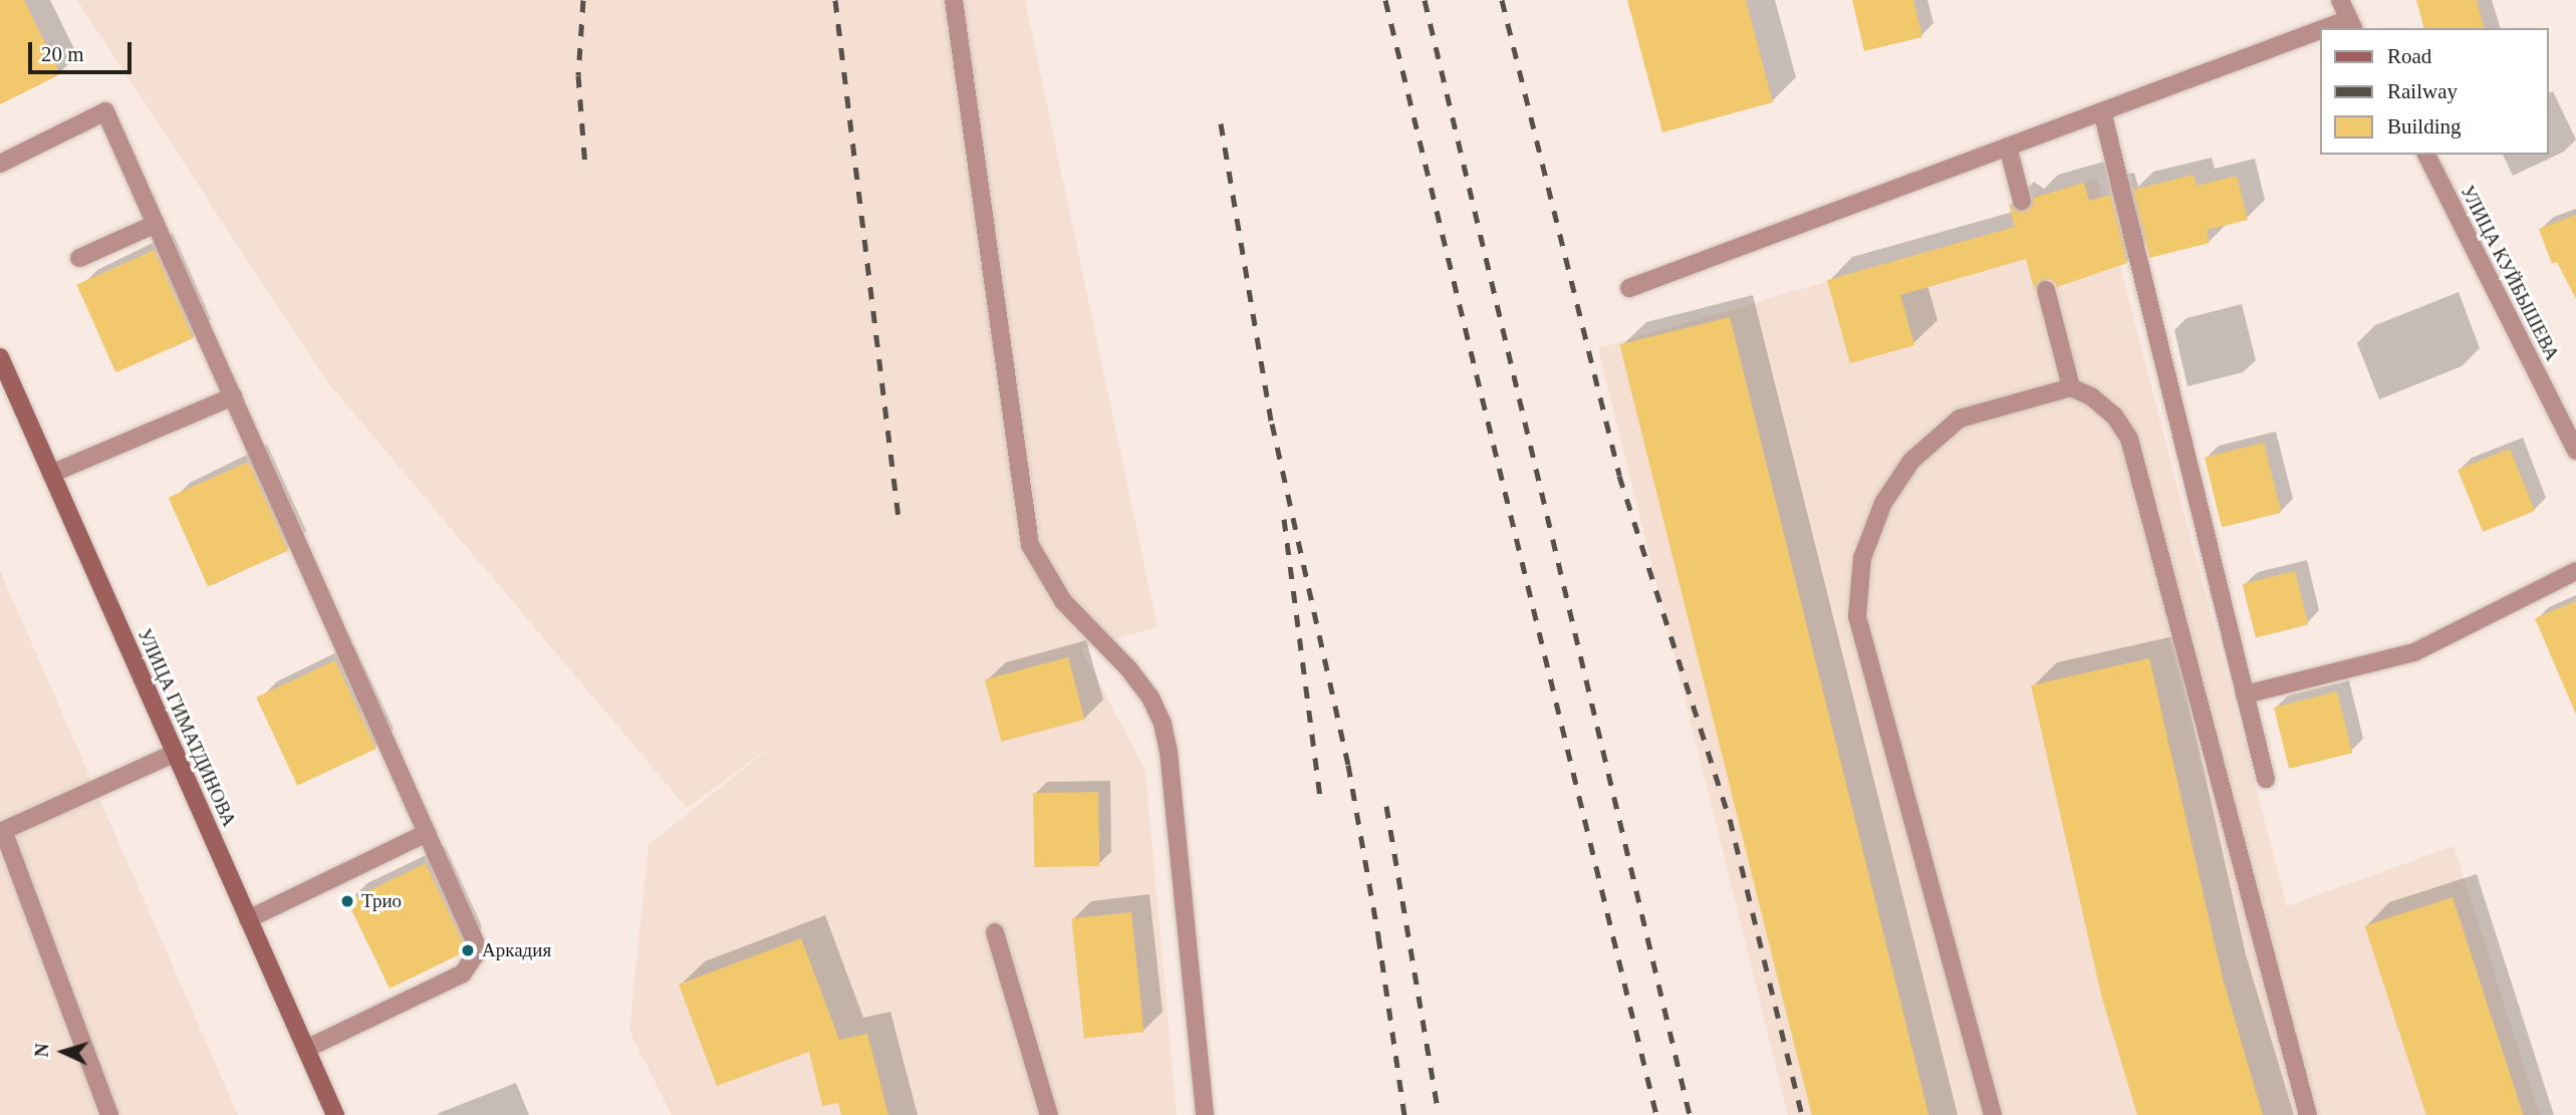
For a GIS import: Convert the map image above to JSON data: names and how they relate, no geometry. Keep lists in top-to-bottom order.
{
  "streets": {
    "main road": ["УЛИЦА ГИМАТДИНОВА"],
    "street": ["УЛИЦА КУЙБЫШЕВА"]
  },
  "places": ["Трио", "Аркадия"],
  "legend": ["Road", "Railway", "Building"],
  "scale_bar": "20 m",
  "north": "left"
}
